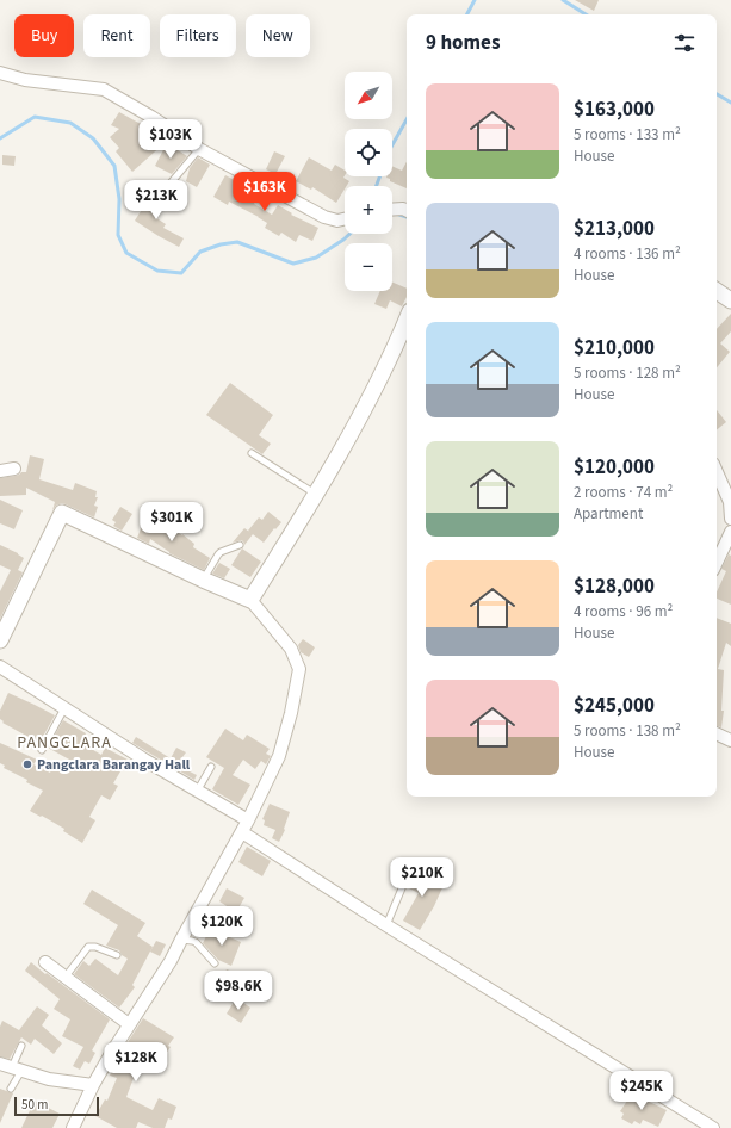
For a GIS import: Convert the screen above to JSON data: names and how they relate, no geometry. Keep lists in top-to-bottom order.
{
  "districts": ["PANGCLARA"],
  "places": ["Pangclara Barangay Hall"],
  "scale_bar": "50 m",
  "north": "bottom left",
  "page": {
    "chip": [
      "Buy",
      "Rent",
      "Filters",
      "New"
    ],
    "heading": "9 homes",
    "map_buttons": ["+", "−"],
    "list": [
      {
        "name": "$163,000",
        "note": "5 rooms · 133 m² · House"
      },
      {
        "name": "$213,000",
        "note": "4 rooms · 136 m² · House"
      },
      {
        "name": "$210,000",
        "note": "5 rooms · 128 m² · House"
      },
      {
        "name": "$120,000",
        "note": "2 rooms · 74 m² · Apartment"
      },
      {
        "name": "$128,000",
        "note": "4 rooms · 96 m² · House"
      },
      {
        "name": "$245,000",
        "note": "5 rooms · 138 m² · House"
      }
    ],
    "price": [
      "$103K",
      "$163K",
      "$213K",
      "$301K",
      "$210K",
      "$120K",
      "$98.6K",
      "$128K",
      "$245K"
    ],
    "scale": "50 m"
  }
}
